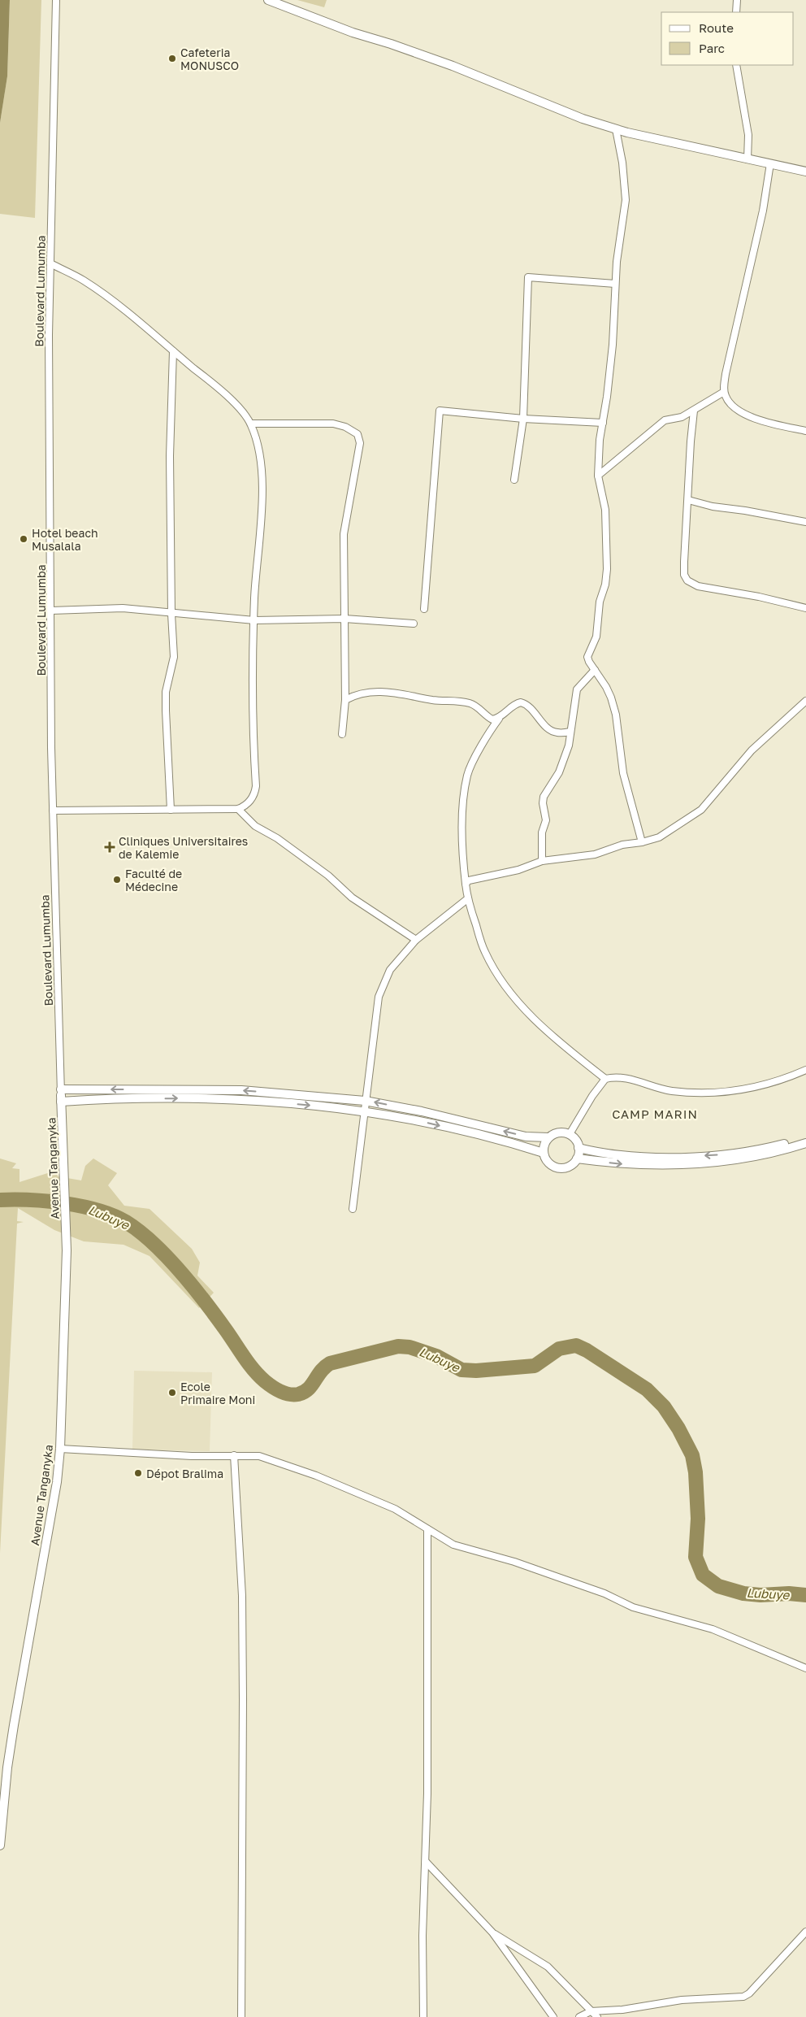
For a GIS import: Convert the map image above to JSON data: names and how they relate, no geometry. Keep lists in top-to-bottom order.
{
  "streets": {
    "street": ["Boulevard Lumumba", "Avenue Tanganyka"]
  },
  "crossings": [
    ["Boulevard Lumumba", "Avenue Tanganyka"]
  ],
  "districts": ["CAMP MARIN"],
  "water": ["Lubuye"],
  "places": {
    "other": [
      "Cafeteria MONUSCO",
      "Hotel beach Musalala",
      "Faculté de Médecine",
      "Ecole Primaire Moni",
      "Dépot Bralima"
    ],
    "health": ["Cliniques Universitaires de Kalemie"]
  },
  "legend": ["Route", "Parc"]
}
